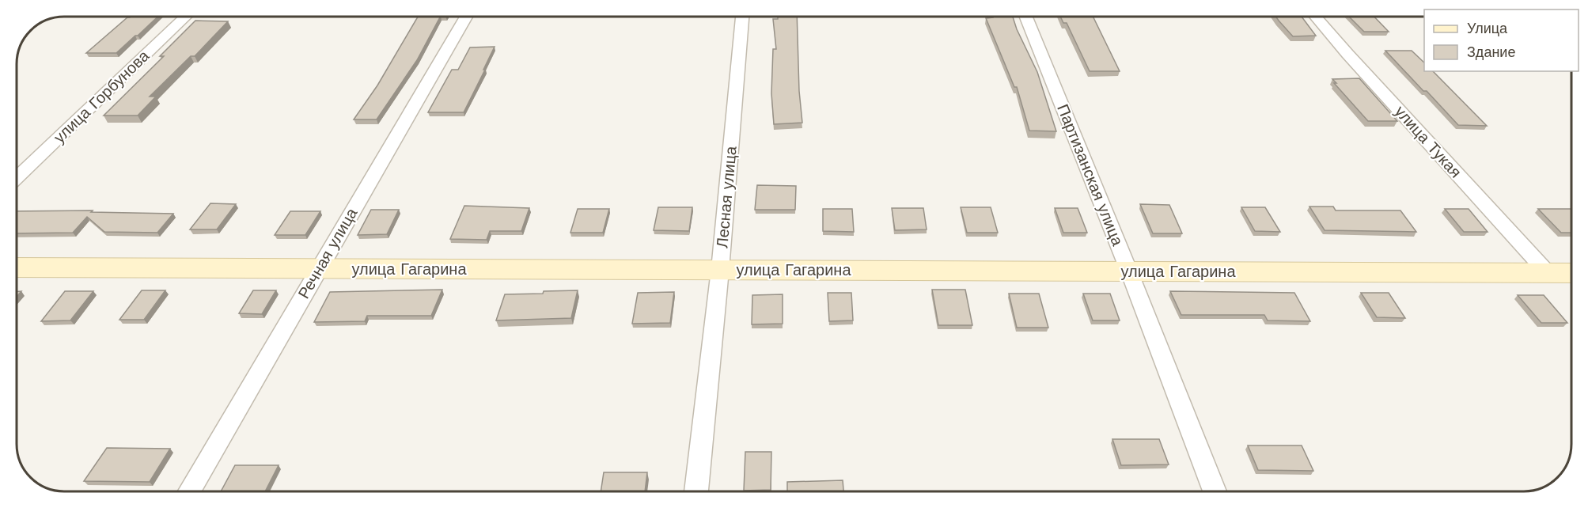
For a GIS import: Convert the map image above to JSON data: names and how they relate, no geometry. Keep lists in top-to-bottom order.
{
  "streets": {
    "main road": ["улица Гагарина"],
    "street": [
      "улица Горбунова",
      "улица Тукая",
      "Партизанская улица",
      "Лесная улица",
      "Речная улица"
    ]
  },
  "crossings": [
    ["улица Тукая", "улица Гагарина"],
    ["Партизанская улица", "улица Гагарина"],
    ["Лесная улица", "улица Гагарина"],
    ["Речная улица", "улица Гагарина"]
  ],
  "legend": ["Улица", "Здание"]
}
